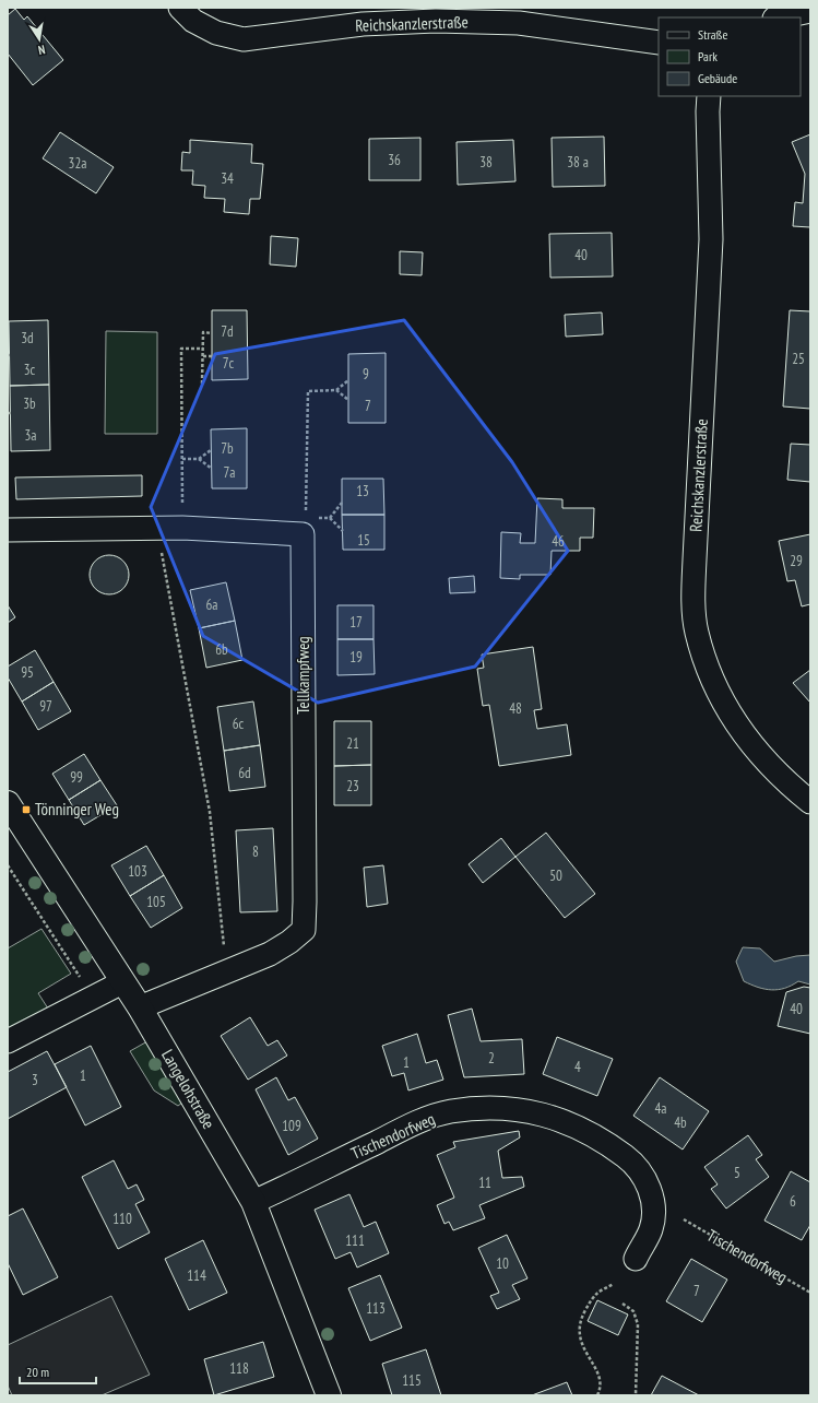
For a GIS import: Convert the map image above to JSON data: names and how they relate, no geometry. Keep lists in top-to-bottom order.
{
  "streets": {
    "street": [
      "Reichskanzlerstraße",
      "Tellkampfweg",
      "Langelohstraße",
      "Tischendorfweg"
    ]
  },
  "crossings": [
    ["Tellkampfweg", "Langelohstraße"],
    ["Langelohstraße", "Tischendorfweg"]
  ],
  "places": {
    "transit": ["Tönninger Weg"]
  },
  "house_numbers": [
    "36",
    "38",
    "38 a",
    "32a",
    "34",
    "40",
    "7d",
    "3d",
    "25",
    "7c",
    "3c",
    "9",
    "3b",
    "7",
    "3a",
    "7b",
    "7a",
    "13",
    "15",
    "46",
    "29",
    "6a",
    "17",
    "6b",
    "19",
    "95",
    "97",
    "48",
    "6c",
    "21",
    "6d",
    "99",
    "23",
    "8",
    "103",
    "50",
    "105",
    "40",
    "2",
    "1",
    "4",
    "1",
    "3",
    "4a",
    "4b",
    "109",
    "5",
    "11",
    "6",
    "110",
    "111",
    "10",
    "114",
    "7",
    "113",
    "118",
    "115"
  ],
  "legend": ["Straße", "Park", "Gebäude"],
  "scale_bar": "20 m",
  "north": "bottom"
}
